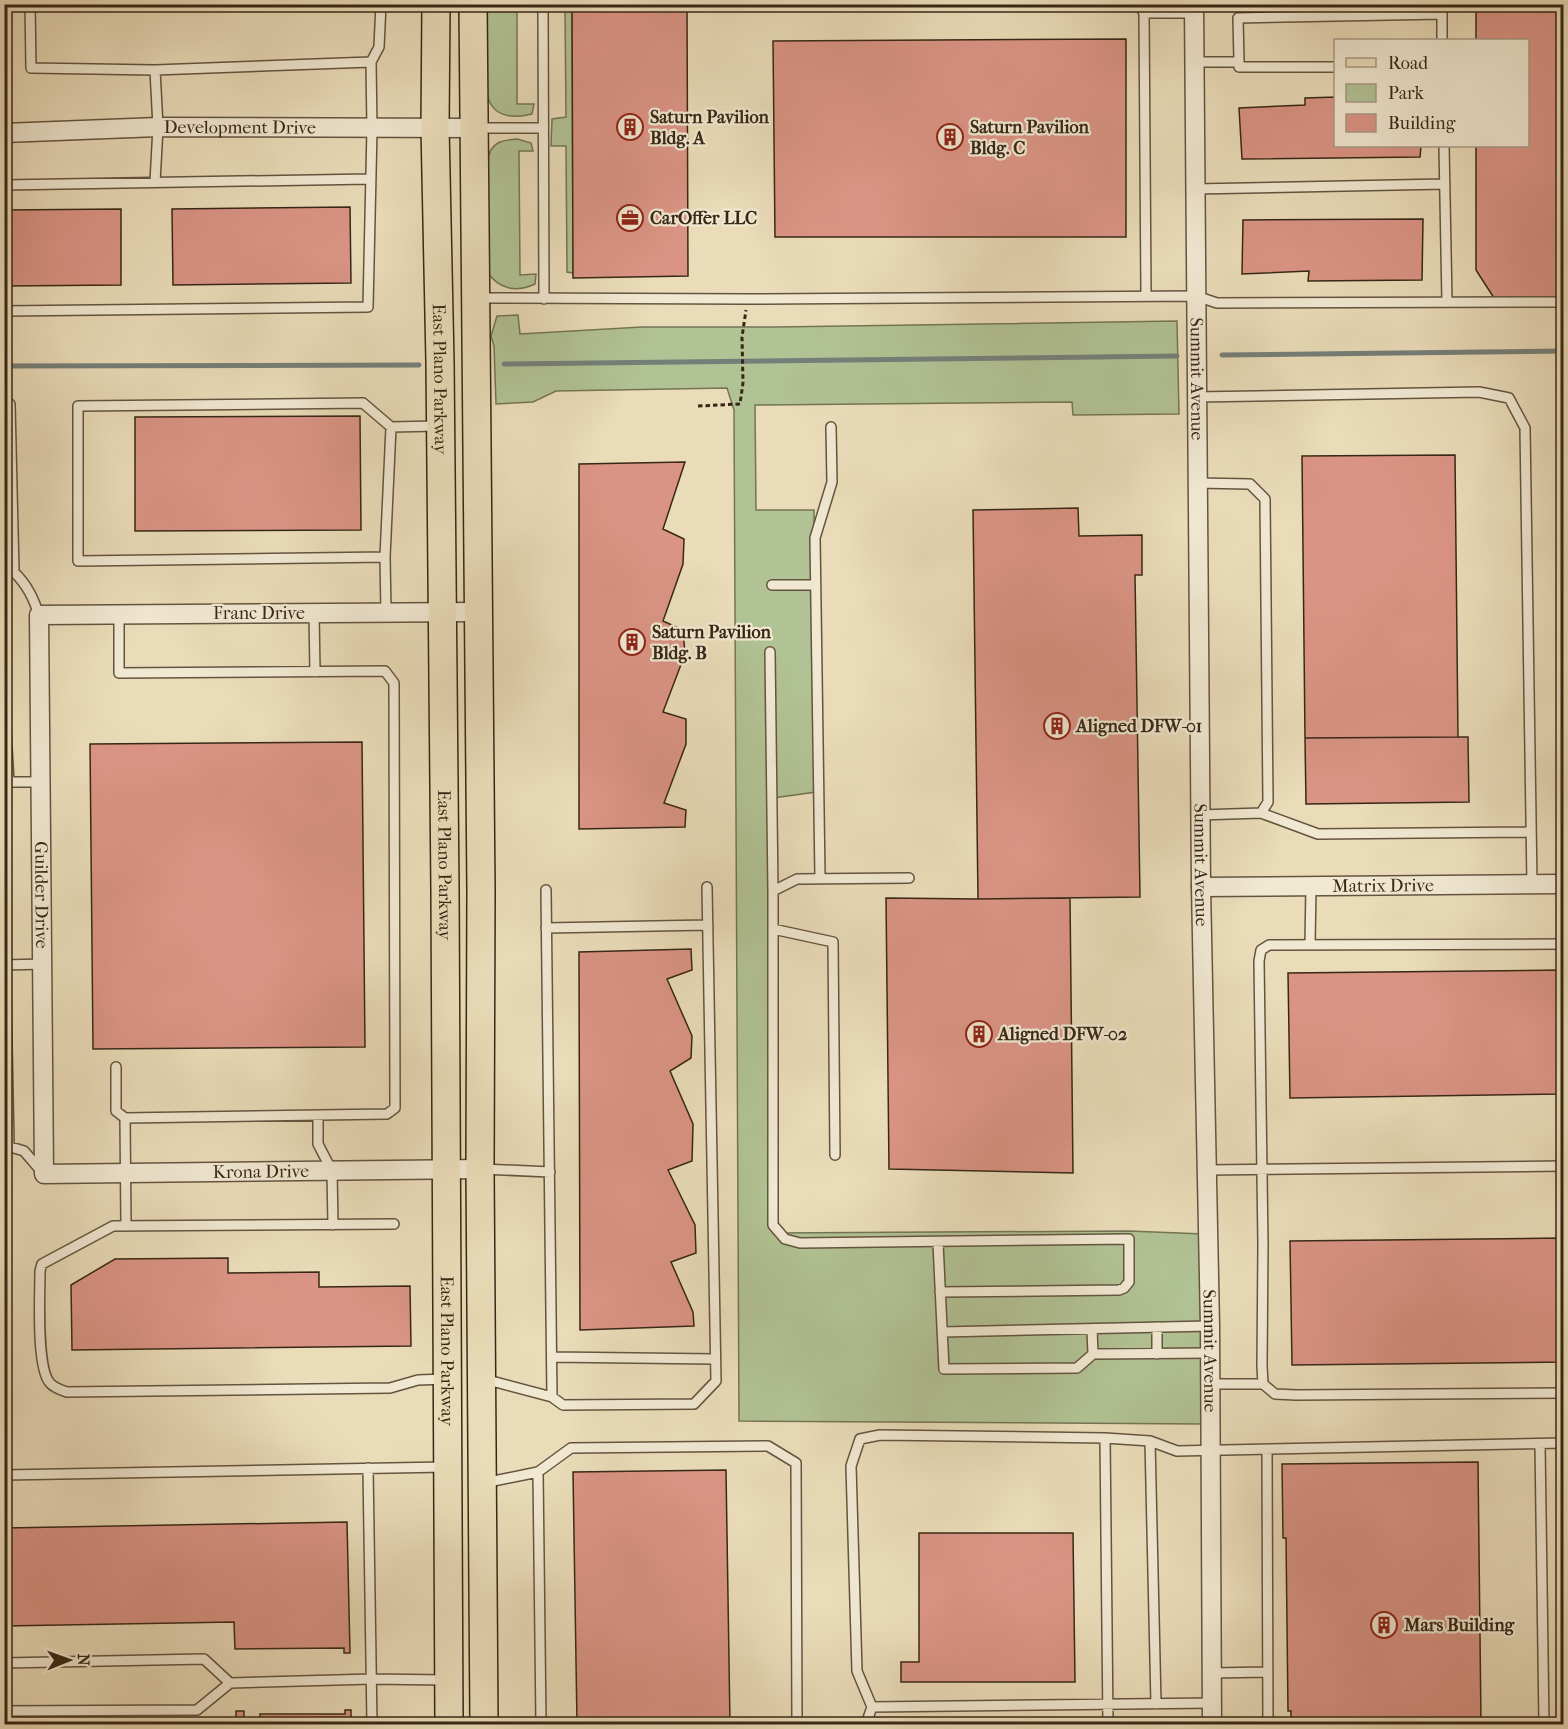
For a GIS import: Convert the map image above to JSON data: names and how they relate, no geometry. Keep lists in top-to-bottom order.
{
  "streets": {
    "main road": ["East Plano Parkway"],
    "street": [
      "Development Drive",
      "Summit Avenue",
      "Franc Drive",
      "Matrix Drive",
      "Guilder Drive",
      "Krona Drive"
    ]
  },
  "crossings": [
    ["Development Drive", "East Plano Parkway"],
    ["East Plano Parkway", "Franc Drive"],
    ["East Plano Parkway", "Krona Drive"],
    ["Summit Avenue", "Matrix Drive"],
    ["Franc Drive", "Guilder Drive"],
    ["Guilder Drive", "Krona Drive"]
  ],
  "places": {
    "building": [
      "Saturn Pavilion Bldg. A",
      "Saturn Pavilion Bldg. C",
      "Saturn Pavilion Bldg. B",
      "Aligned DFW-01",
      "Aligned DFW-02",
      "Mars Building"
    ],
    "office": ["CarOffer LLC"]
  },
  "legend": ["Road", "Park", "Building"],
  "north": "right"
}
